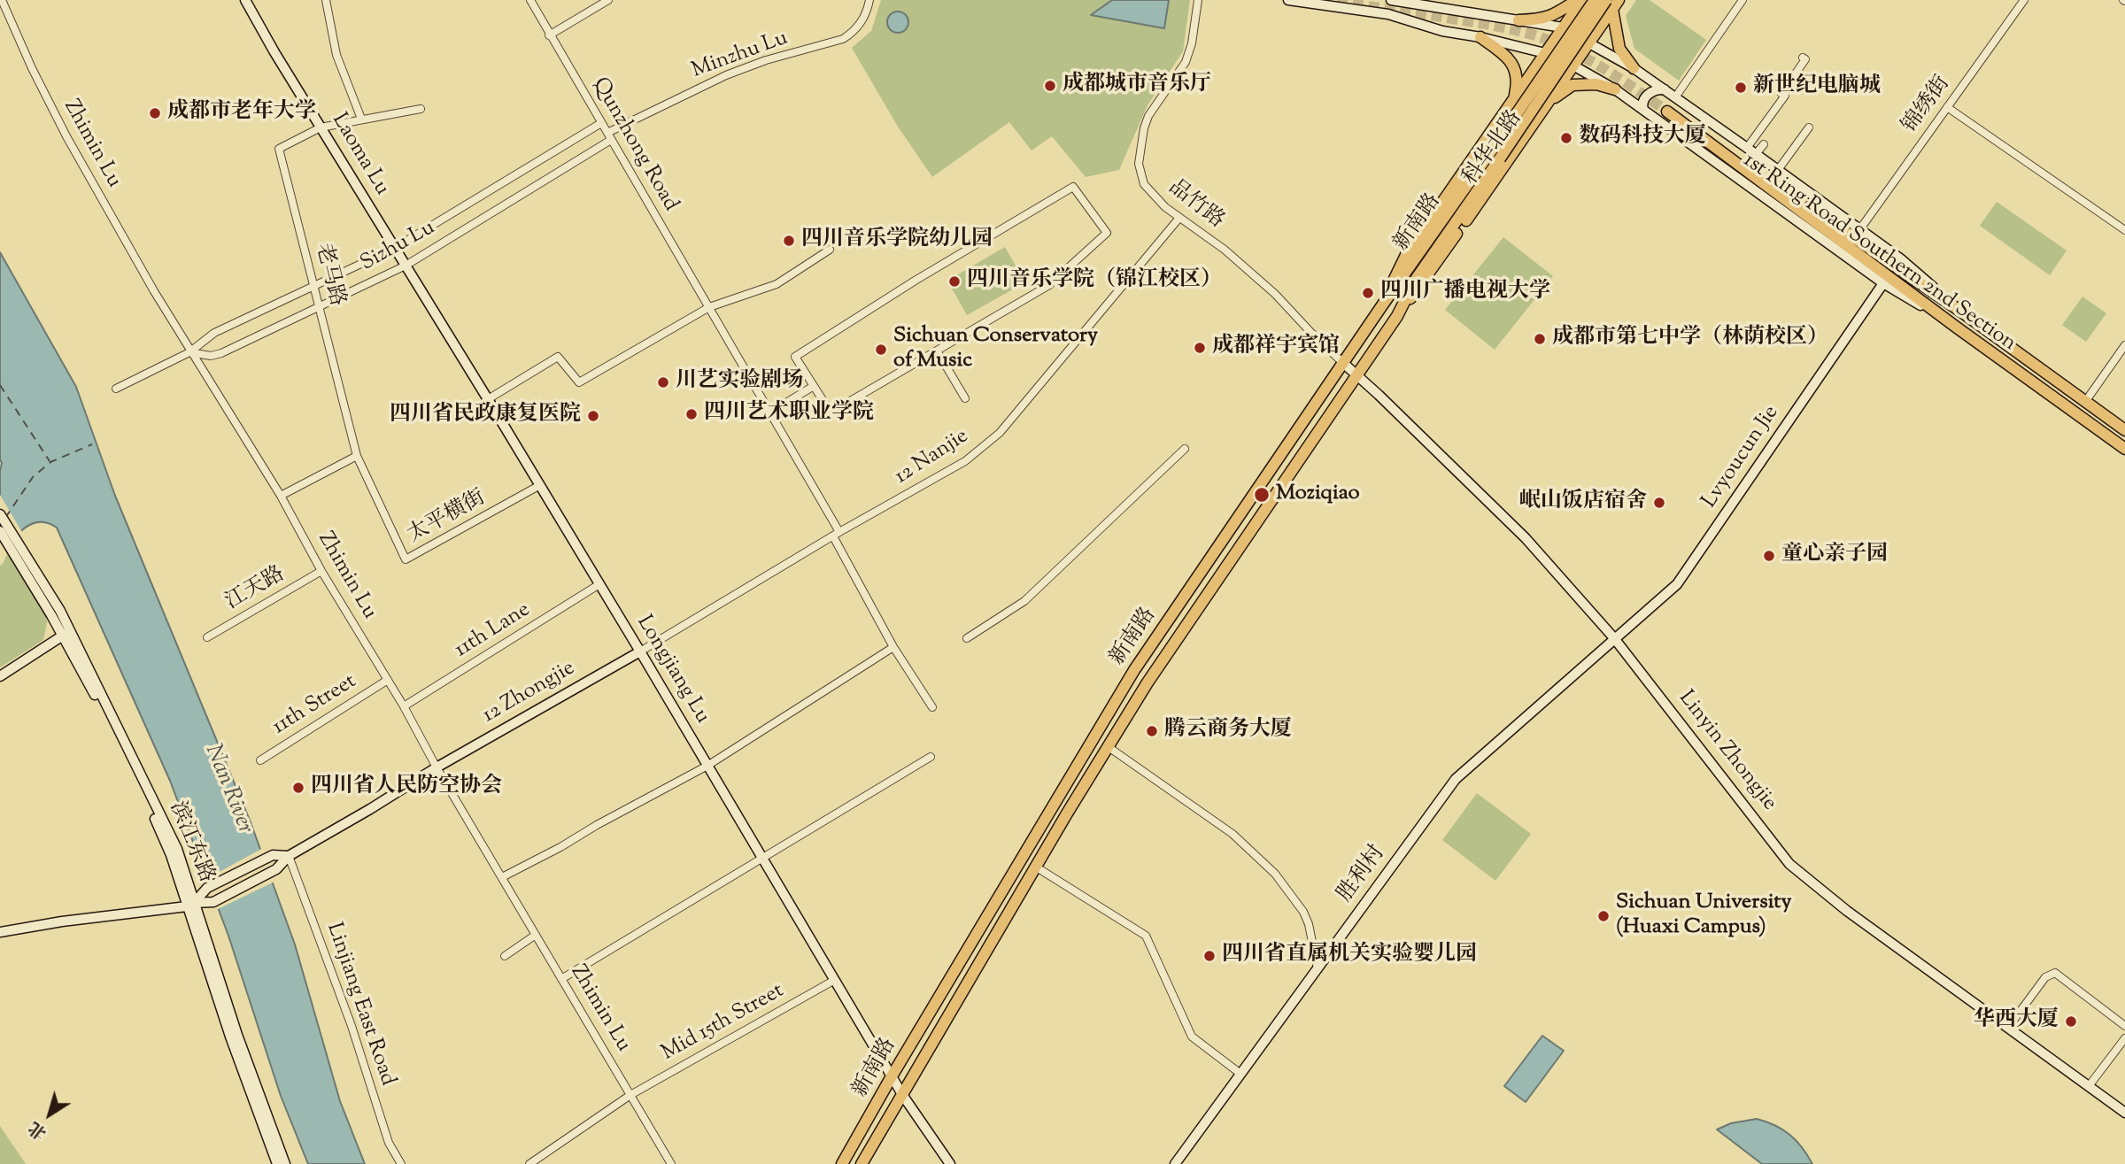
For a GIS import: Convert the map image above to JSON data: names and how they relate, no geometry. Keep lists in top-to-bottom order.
{
  "streets": {
    "main road": ["科华北路", "新南路", "1st Ring Road Southern 2nd Section"],
    "street": [
      "Minzhu Lu",
      "锦绣街",
      "Zhimin Lu",
      "Qunzhong Road",
      "Laoma Lu",
      "品竹路",
      "Sizhu Lu",
      "老马路",
      "12 Nanjie",
      "Lvyoucun Jie",
      "太平横街",
      "江天路",
      "11th Lane",
      "Longjiang Lu",
      "12 Zhongjie",
      "11th Street",
      "Linyin Zhongjie",
      "滨江东路",
      "胜利村",
      "Linjiang East Road",
      "Mid 15th Street"
    ]
  },
  "crossings": [
    ["Minzhu Lu", "Qunzhong Road"],
    ["锦绣街", "1st Ring Road Southern 2nd Section"],
    ["Zhimin Lu", "Sizhu Lu"],
    ["Zhimin Lu", "江天路"],
    ["Zhimin Lu", "11th Lane"],
    ["Zhimin Lu", "12 Zhongjie"],
    ["Zhimin Lu", "11th Street"],
    ["Zhimin Lu", "Mid 15th Street"],
    ["Qunzhong Road", "Sizhu Lu"],
    ["Qunzhong Road", "12 Nanjie"],
    ["科华北路", "新南路"],
    ["科华北路", "1st Ring Road Southern 2nd Section"],
    ["Laoma Lu", "Sizhu Lu"],
    ["Laoma Lu", "老马路"],
    ["Laoma Lu", "Longjiang Lu"],
    ["品竹路", "新南路"],
    ["品竹路", "12 Nanjie"],
    ["品竹路", "Linyin Zhongjie"],
    ["新南路", "Longjiang Lu"],
    ["新南路", "Linyin Zhongjie"],
    ["Sizhu Lu", "老马路"],
    ["Sizhu Lu", "Longjiang Lu"],
    ["1st Ring Road Southern 2nd Section", "Lvyoucun Jie"],
    ["老马路", "太平横街"],
    ["12 Nanjie", "Longjiang Lu"],
    ["12 Nanjie", "12 Zhongjie"],
    ["Lvyoucun Jie", "Linyin Zhongjie"],
    ["Lvyoucun Jie", "胜利村"],
    ["太平横街", "Longjiang Lu"],
    ["11th Lane", "Longjiang Lu"],
    ["Longjiang Lu", "12 Zhongjie"],
    ["Longjiang Lu", "Mid 15th Street"],
    ["12 Zhongjie", "滨江东路"],
    ["12 Zhongjie", "Linjiang East Road"],
    ["Linyin Zhongjie", "胜利村"]
  ],
  "water": ["Nan River"],
  "places": [
    "成都城市音乐厅",
    "新世纪电脑城",
    "成都市老年大学",
    "数码科技大厦",
    "四川音乐学院幼儿园",
    "四川音乐学院（锦江校区）",
    "四川广播电视大学",
    "成都市第七中学（林荫校区）",
    "成都祥宇宾馆",
    "Sichuan Conservatory of Music",
    "川艺实验剧场",
    "四川艺术职业学院",
    "四川省民政康复医院",
    "Moziqiao",
    "岷山饭店宿舍",
    "童心亲子园",
    "腾云商务大厦",
    "四川省人民防空协会",
    "Sichuan University (Huaxi Campus)",
    "四川省直属机关实验婴儿园",
    "华西大厦"
  ],
  "north": "bottom left"
}
